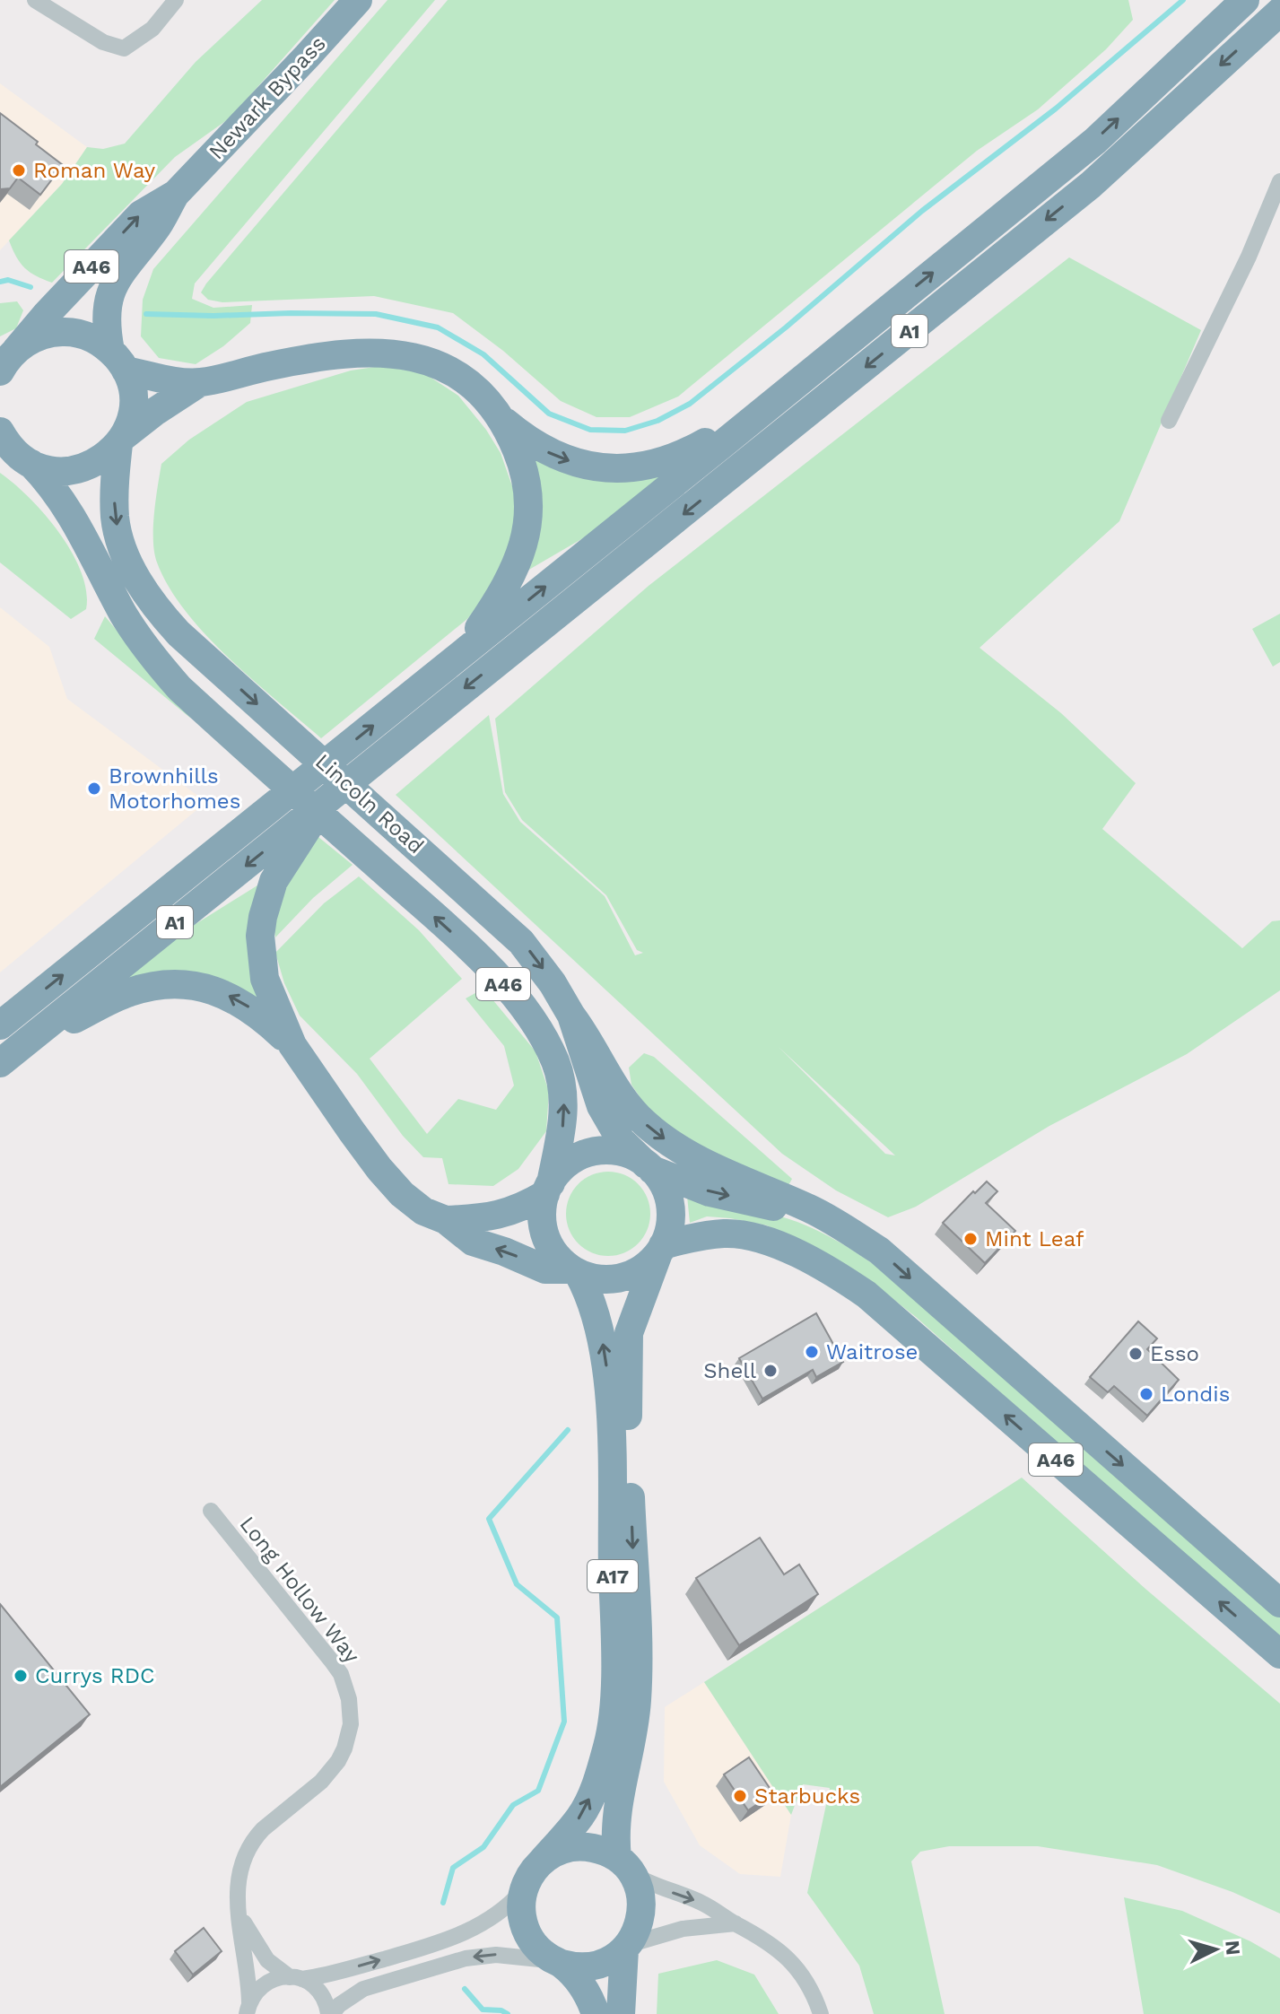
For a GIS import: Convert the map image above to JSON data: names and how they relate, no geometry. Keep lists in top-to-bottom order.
{
  "streets": {
    "highway": [
      "Newark Bypass",
      "A46",
      "A1",
      "Lincoln Road",
      "A17"
    ],
    "street": ["Long Hollow Way"]
  },
  "crossings": [
    ["Newark Bypass", "Lincoln Road"],
    ["A46", "Lincoln Road"],
    ["A46", "A17"],
    ["Lincoln Road", "A17"]
  ],
  "places": [
    "Roman Way",
    "Brownhills Motorhomes",
    "Mint Leaf",
    "Waitrose",
    "Esso",
    "Shell",
    "Londis",
    "Currys RDC",
    "Starbucks"
  ],
  "north": "right"
}
